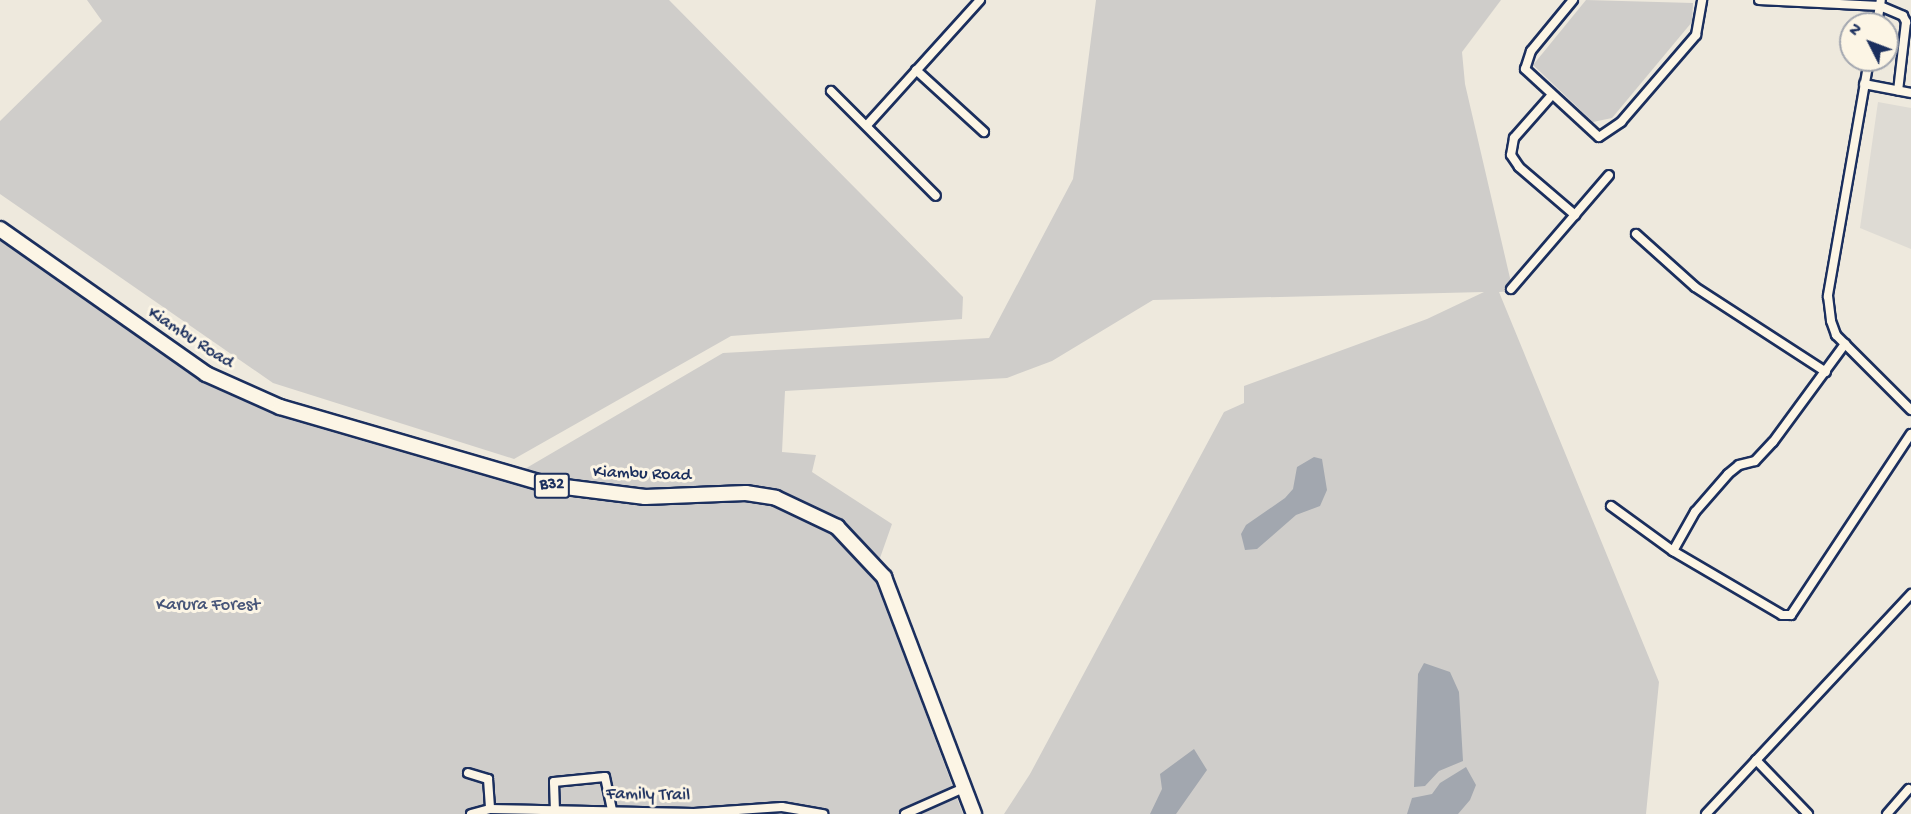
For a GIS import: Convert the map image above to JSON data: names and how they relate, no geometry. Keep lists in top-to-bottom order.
{
  "streets": {
    "highway": ["Kiambu Road", "B32"],
    "street": ["Family Trail"]
  },
  "parks": ["Karura Forest"],
  "north": "top left"
}
